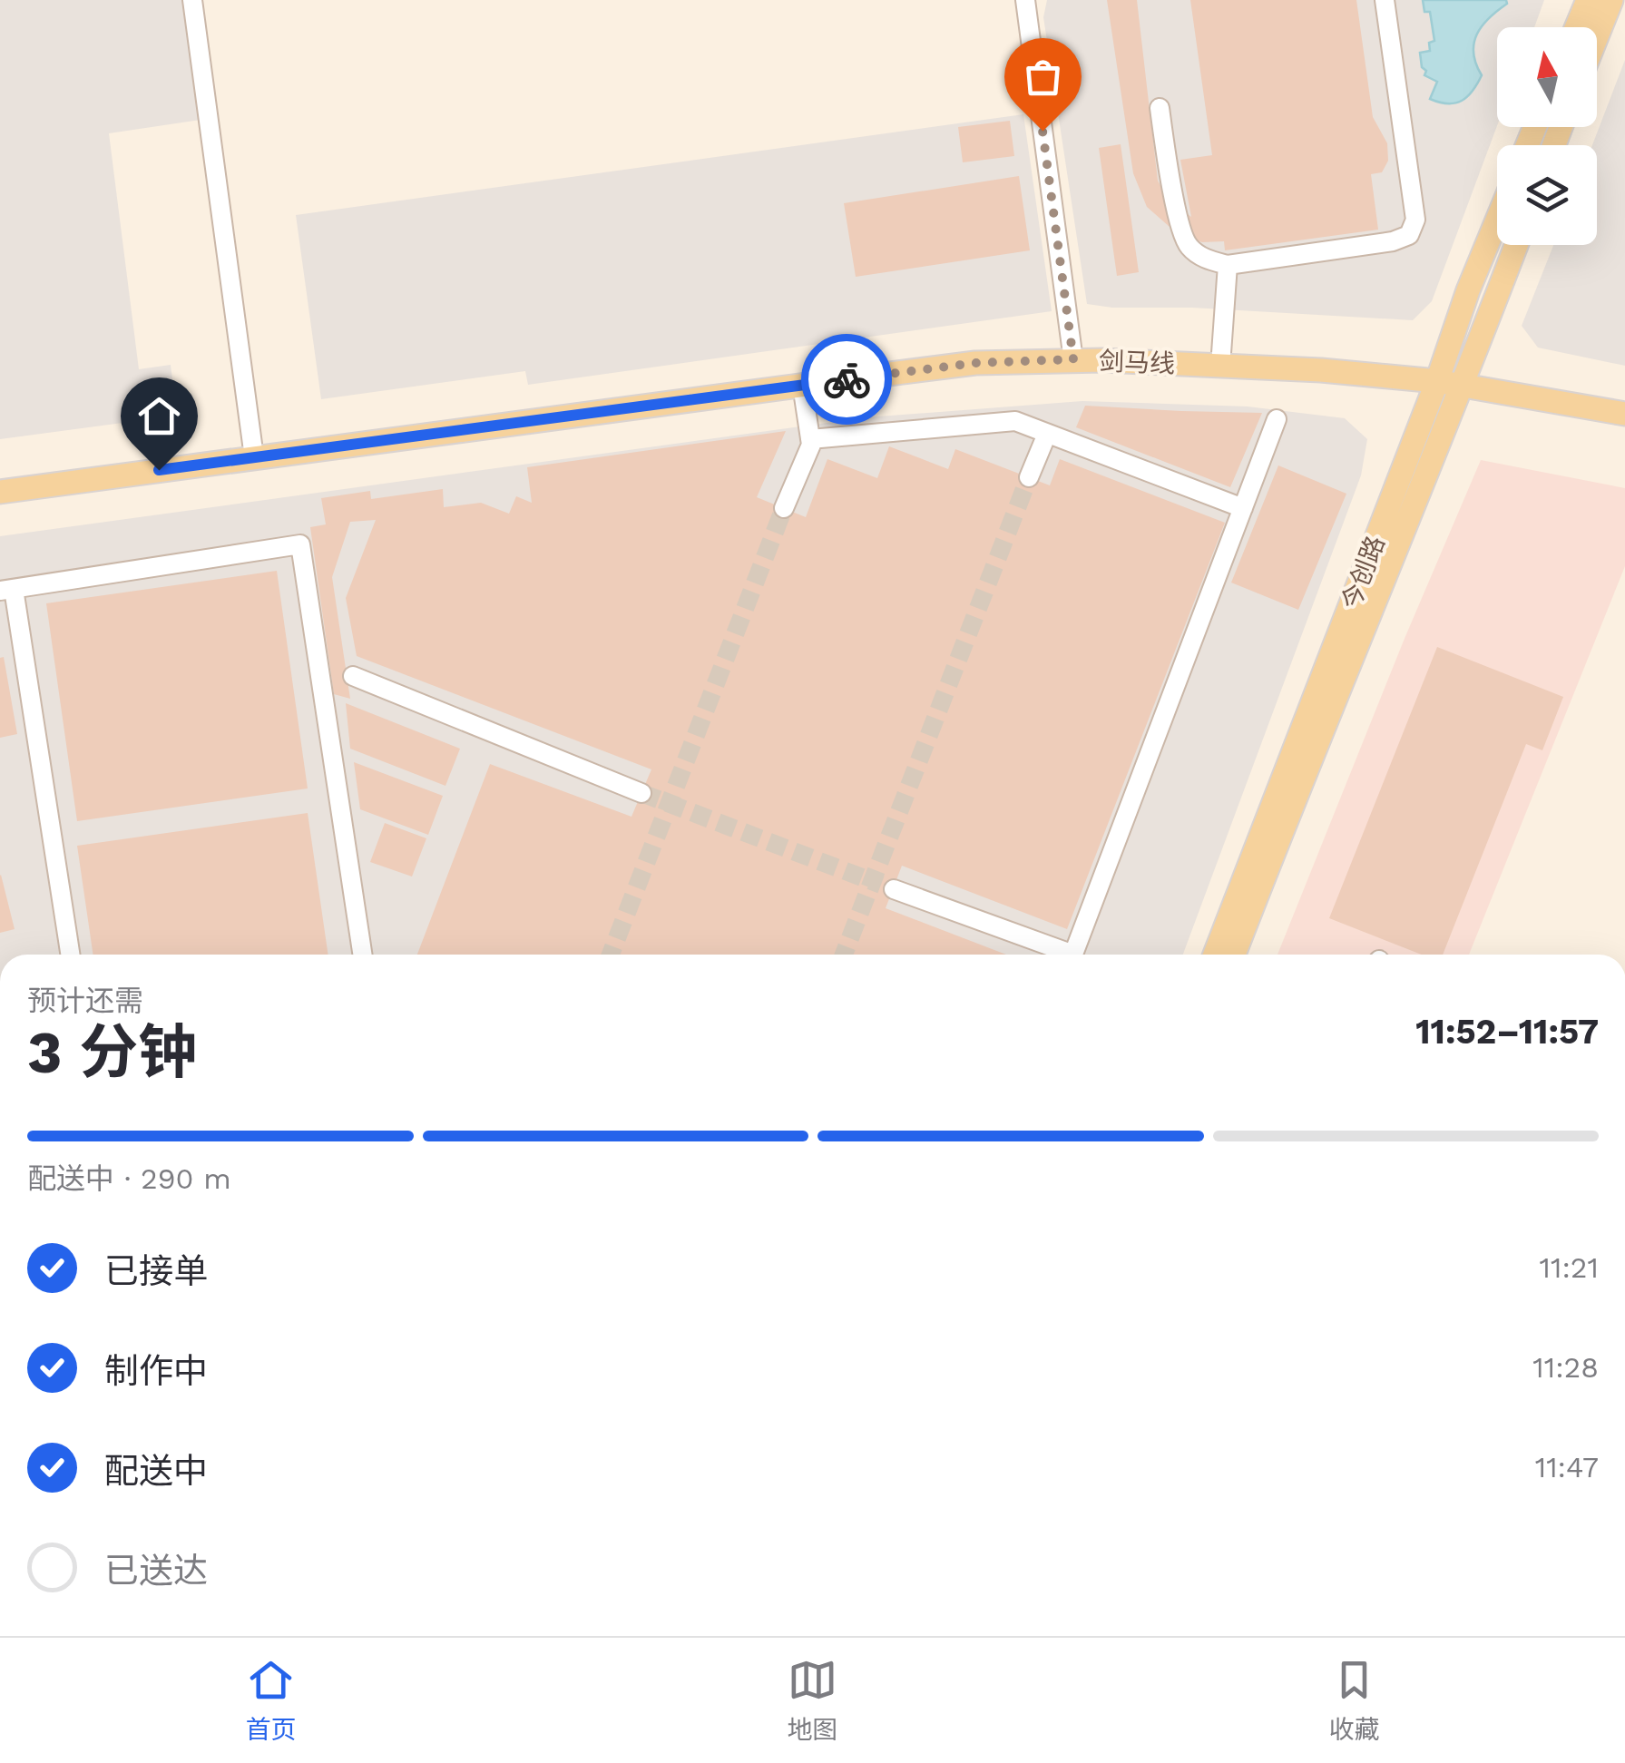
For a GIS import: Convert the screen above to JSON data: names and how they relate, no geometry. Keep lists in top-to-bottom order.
{
  "streets": {
    "main road": ["剑马线", "今创路"]
  },
  "crossings": [
    ["剑马线", "今创路"]
  ],
  "north": "top",
  "page": {
    "heading": ["3 分钟", "预计还需", "11:52–11:57"],
    "bar": "配送中 · 290 m",
    "list": [
      ["已接单", "11:21"],
      ["制作中", "11:28"],
      ["配送中", "11:47"],
      "已送达"
    ],
    "tabs": ["首页", "地图", "收藏"]
  }
}
